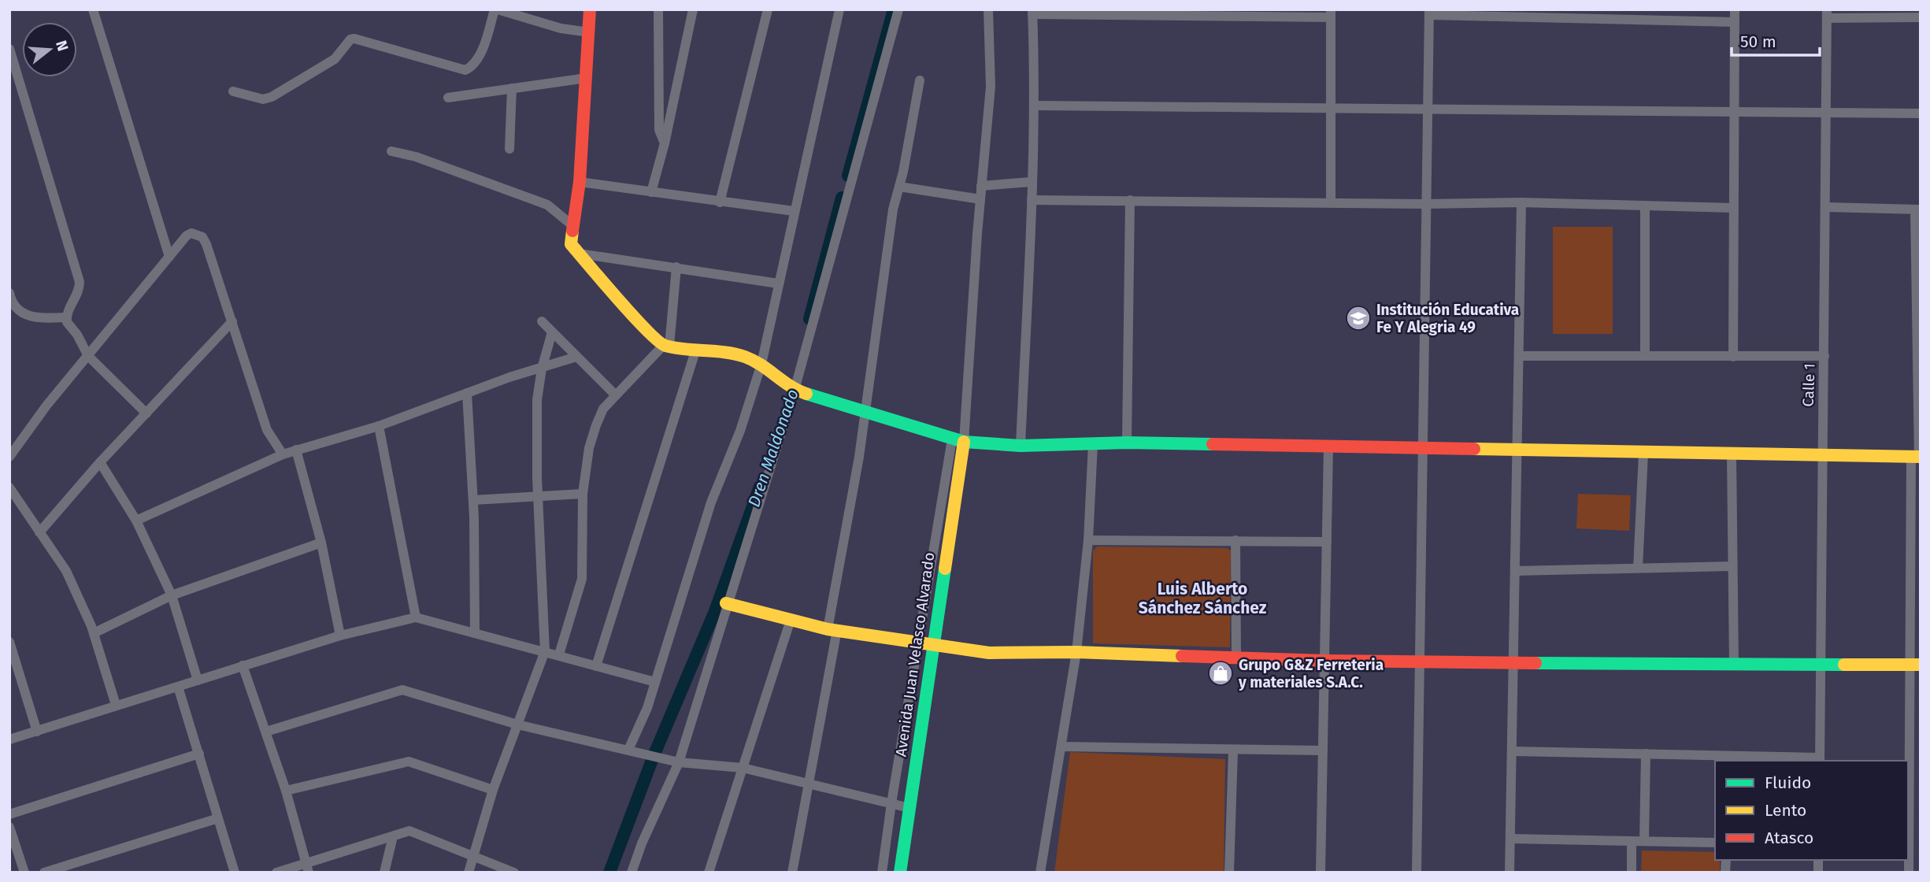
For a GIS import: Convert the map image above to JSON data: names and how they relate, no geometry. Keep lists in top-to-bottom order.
{
  "streets": {
    "street": ["Calle 1", "Avenida Juan Velasco Alvarado"]
  },
  "districts": ["Luis Alberto Sánchez Sánchez"],
  "water": ["Dren Maldonado"],
  "places": {
    "school or university": ["Institución Educativa Fe Y Alegria 49"],
    "shop": ["Grupo G&Z Ferreteria y materiales S.A.C."]
  },
  "legend": ["Fluido", "Lento", "Atasco"],
  "scale_bar": "50 m",
  "north": "right"
}
